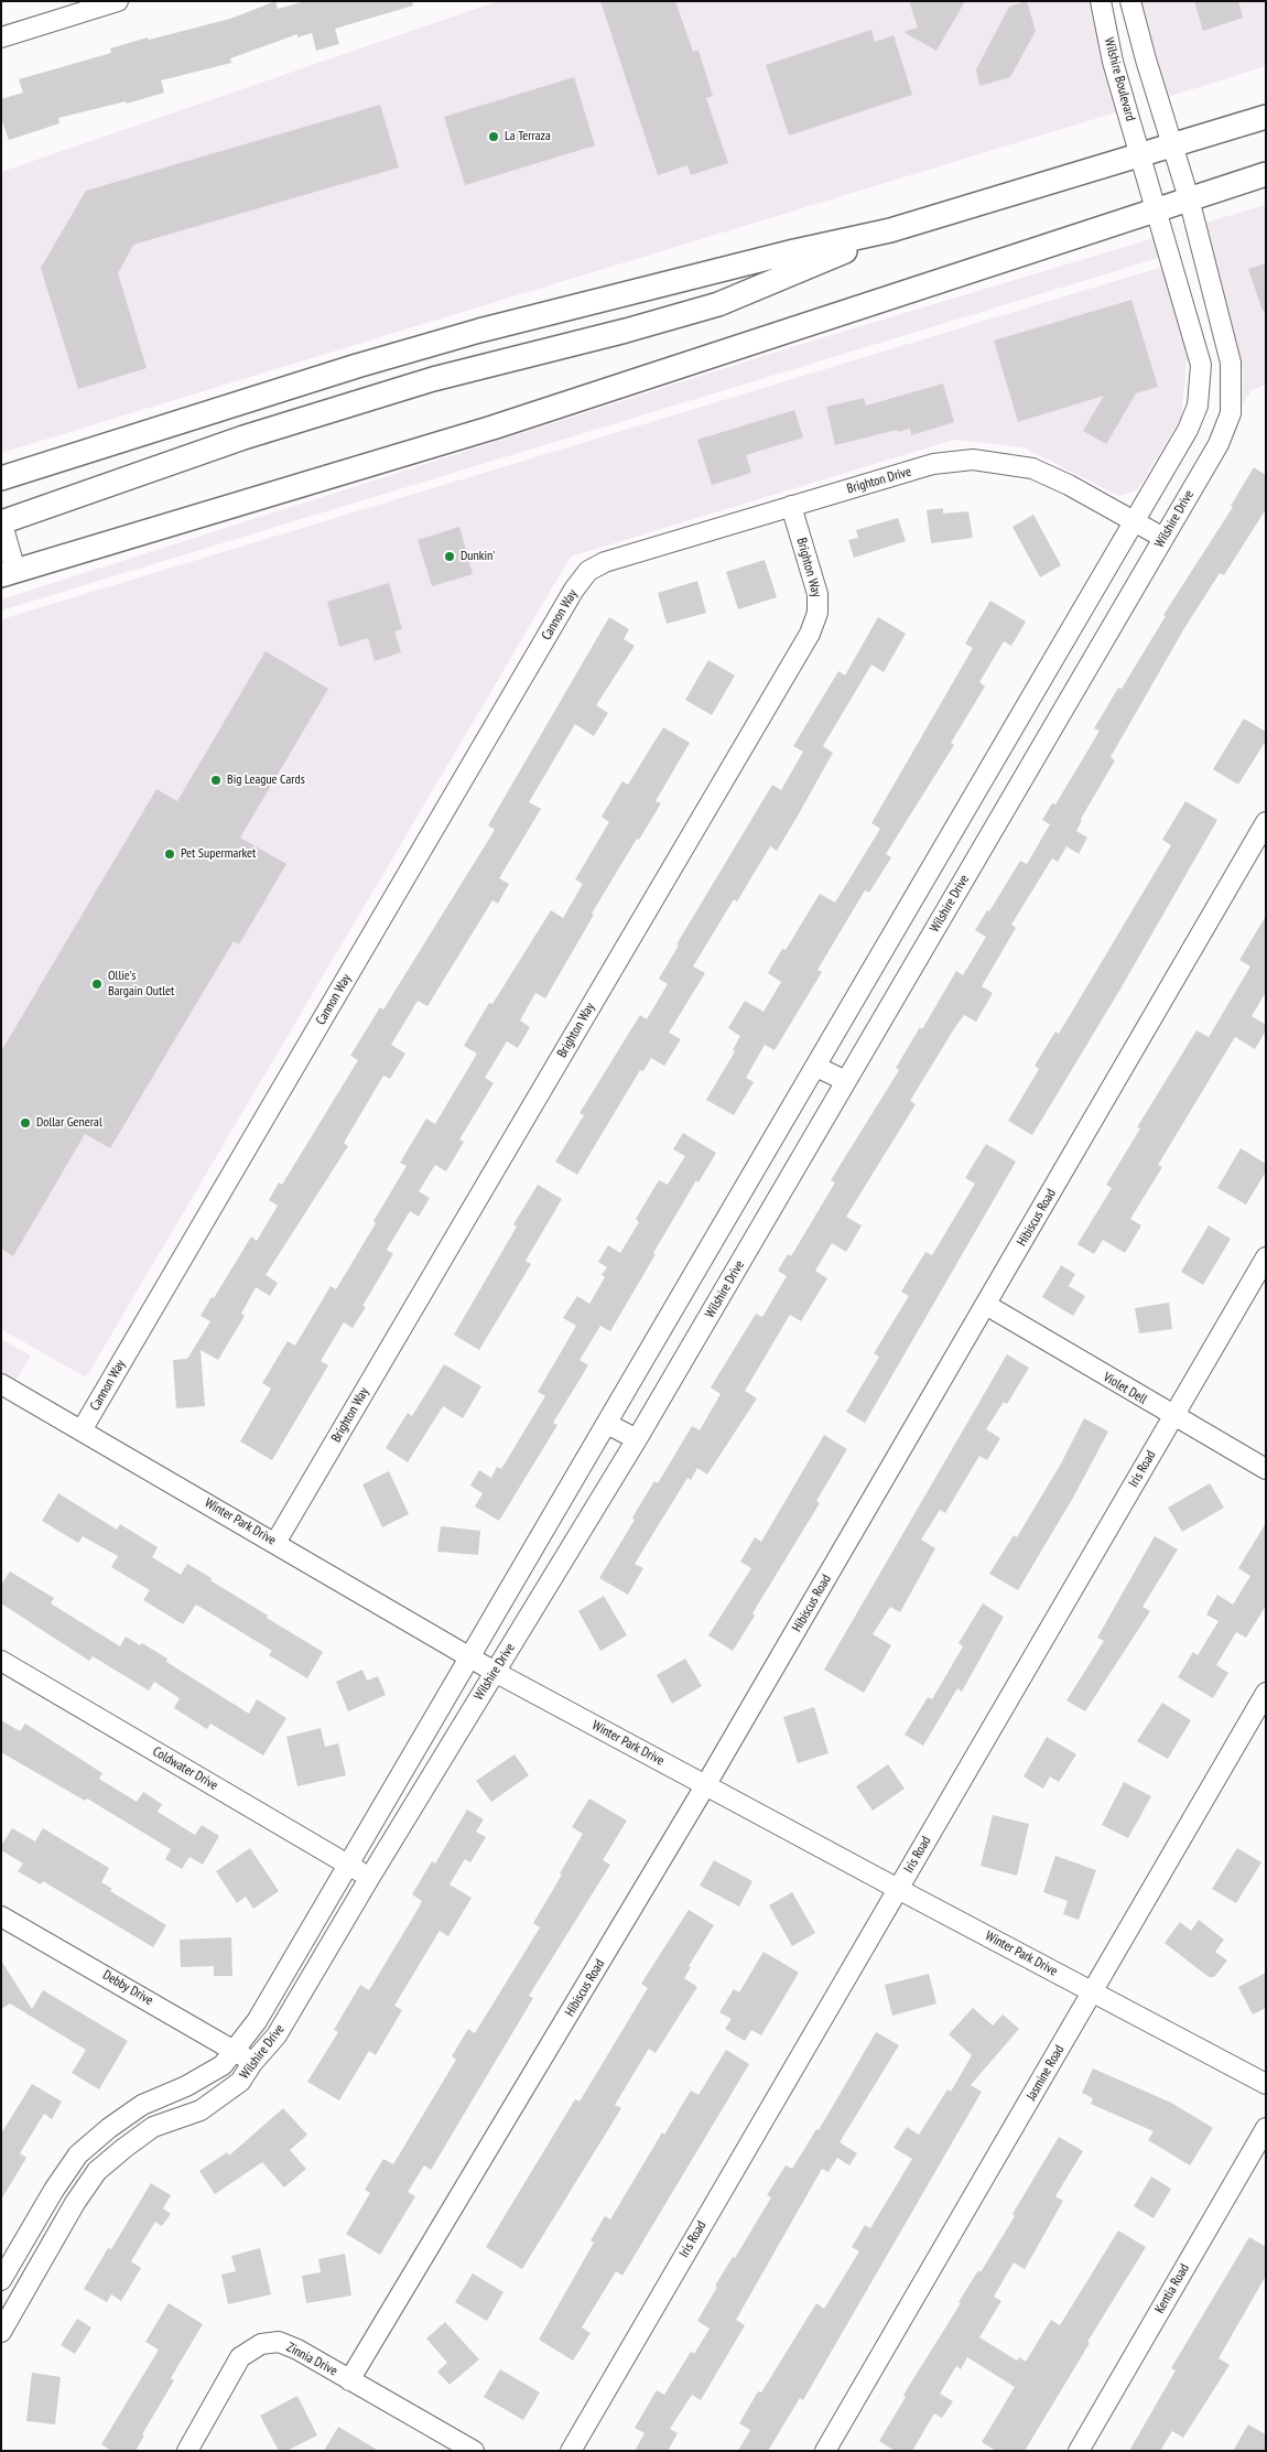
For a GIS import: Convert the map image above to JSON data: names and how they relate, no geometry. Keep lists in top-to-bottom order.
{
  "streets": {
    "street": [
      "Wilshire Boulevard",
      "Brighton Drive",
      "Wilshire Drive",
      "Brighton Way",
      "Cannon Way",
      "Hibiscus Road",
      "Violet Dell",
      "Iris Road",
      "Winter Park Drive",
      "Coldwater Drive",
      "Debby Drive",
      "Jasmine Road",
      "Kentia Road",
      "Zinnia Drive"
    ]
  },
  "crossings": [
    ["Wilshire Boulevard", "Wilshire Drive"],
    ["Brighton Drive", "Wilshire Drive"],
    ["Brighton Drive", "Brighton Way"],
    ["Brighton Drive", "Cannon Way"],
    ["Wilshire Drive", "Winter Park Drive"],
    ["Wilshire Drive", "Coldwater Drive"],
    ["Wilshire Drive", "Debby Drive"],
    ["Brighton Way", "Winter Park Drive"],
    ["Cannon Way", "Winter Park Drive"],
    ["Hibiscus Road", "Violet Dell"],
    ["Hibiscus Road", "Winter Park Drive"],
    ["Hibiscus Road", "Zinnia Drive"],
    ["Violet Dell", "Iris Road"],
    ["Iris Road", "Winter Park Drive"],
    ["Winter Park Drive", "Jasmine Road"]
  ],
  "places": [
    "La Terraza",
    "Dunkin'",
    "Big League Cards",
    "Pet Supermarket",
    "Ollie's Bargain Outlet",
    "Dollar General"
  ]
}
